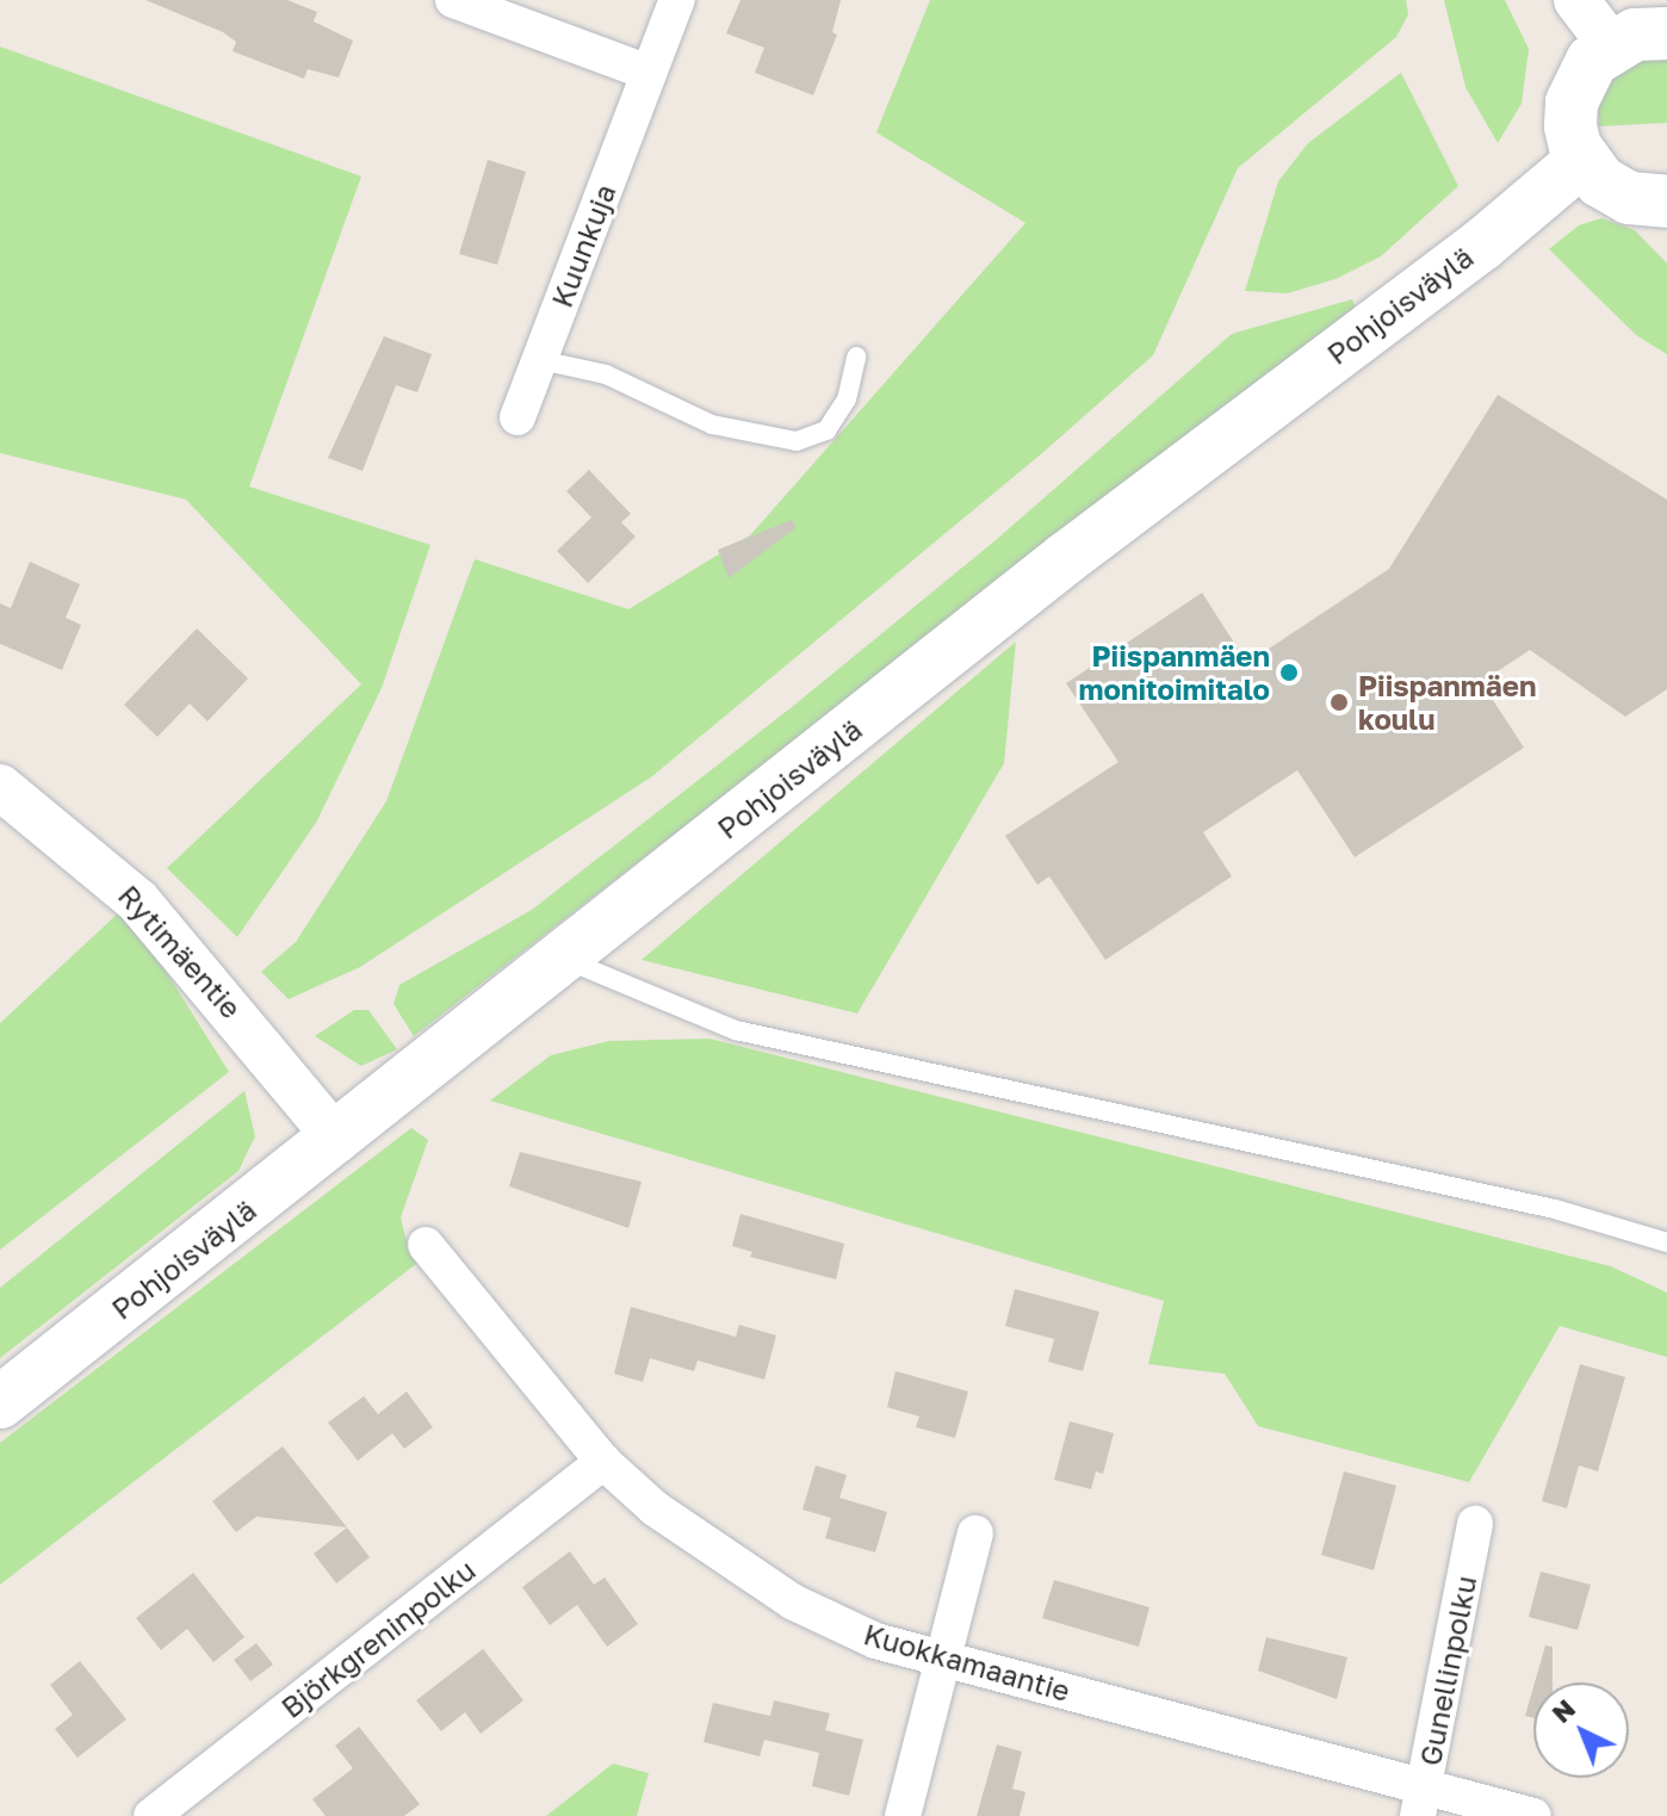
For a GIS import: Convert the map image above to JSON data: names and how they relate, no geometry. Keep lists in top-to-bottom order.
{
  "streets": {
    "main road": ["Pohjoisväylä"],
    "street": [
      "Kuunkuja",
      "Rytimäentie",
      "Björkgreninpolku",
      "Kuokkamaantie",
      "Gunellinpolku"
    ]
  },
  "crossings": [
    ["Pohjoisväylä", "Rytimäentie"],
    ["Björkgreninpolku", "Kuokkamaantie"],
    ["Kuokkamaantie", "Gunellinpolku"]
  ],
  "places": ["Piispanmäen monitoimitalo", "Piispanmäen koulu"],
  "north": "top left"
}
